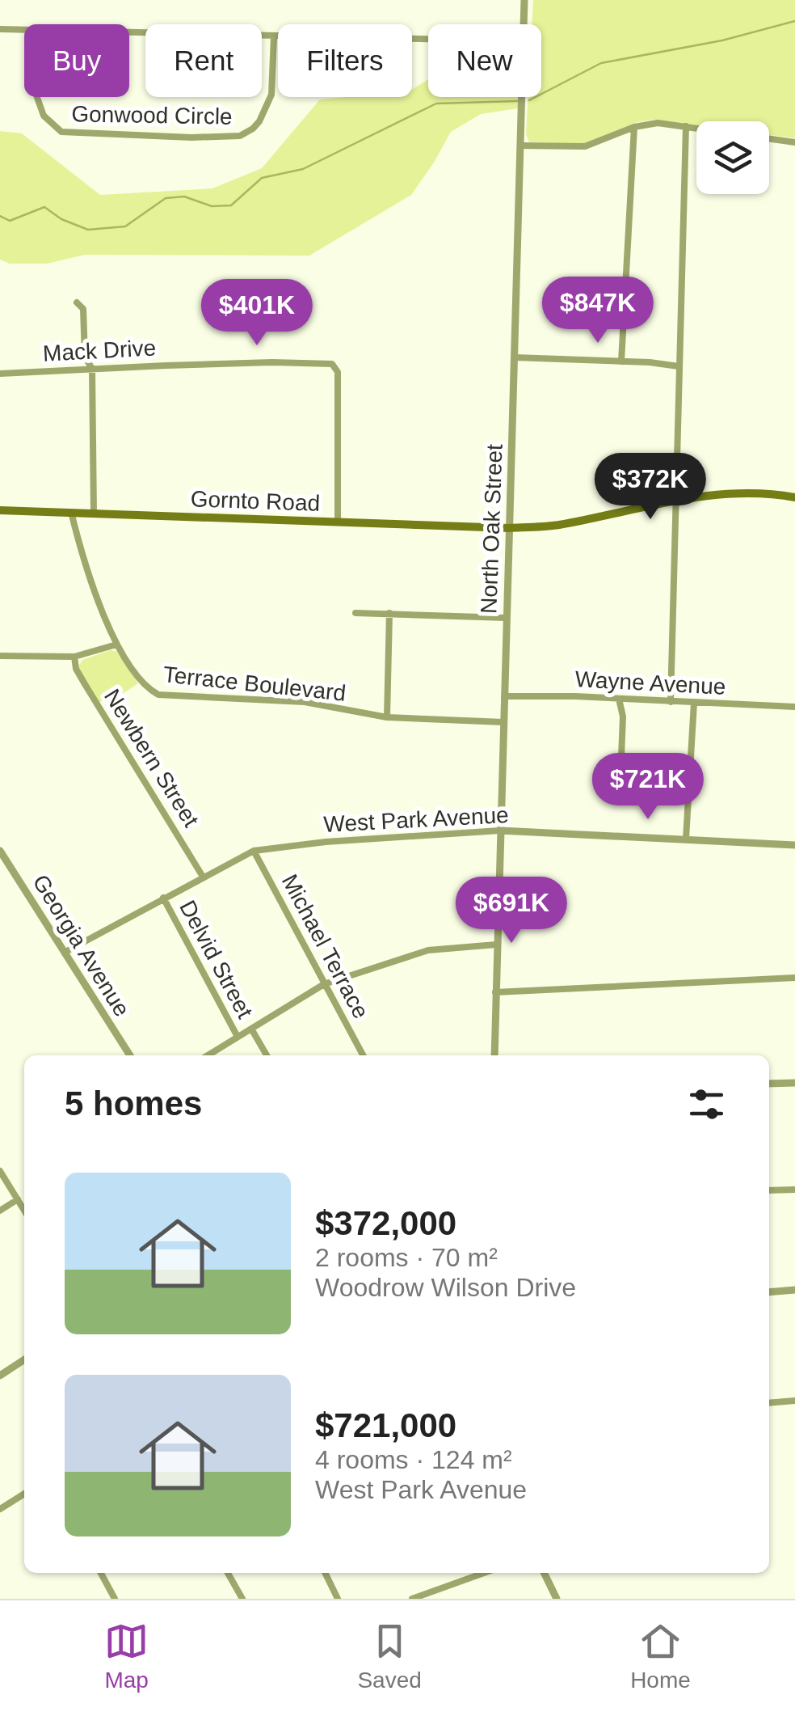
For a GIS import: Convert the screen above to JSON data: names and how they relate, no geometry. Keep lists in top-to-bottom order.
{
  "streets": {
    "main road": ["Gornto Road"],
    "street": [
      "Gonwood Circle",
      "Mack Drive",
      "North Oak Street",
      "Wayne Avenue",
      "Terrace Boulevard",
      "Newbern Street",
      "West Park Avenue",
      "Georgia Avenue",
      "Michael Terrace",
      "Delvid Street"
    ]
  },
  "crossings": [
    ["Mack Drive", "Gornto Road"],
    ["Gornto Road", "North Oak Street"],
    ["Gornto Road", "Terrace Boulevard"],
    ["North Oak Street", "Wayne Avenue"],
    ["North Oak Street", "Terrace Boulevard"],
    ["North Oak Street", "West Park Avenue"],
    ["Newbern Street", "West Park Avenue"],
    ["West Park Avenue", "Georgia Avenue"],
    ["West Park Avenue", "Michael Terrace"],
    ["West Park Avenue", "Delvid Street"]
  ],
  "page": {
    "chip": [
      "Buy",
      "Rent",
      "Filters",
      "New"
    ],
    "price": [
      "$847K",
      "$401K",
      "$372K",
      "$721K",
      "$691K"
    ],
    "heading": "5 homes",
    "list": [
      {
        "name": "$372,000",
        "note": "2 rooms · 70 m² · Woodrow Wilson Drive"
      },
      {
        "name": "$721,000",
        "note": "4 rooms · 124 m² · West Park Avenue"
      }
    ],
    "tabs": ["Map", "Saved", "Home"]
  }
}
